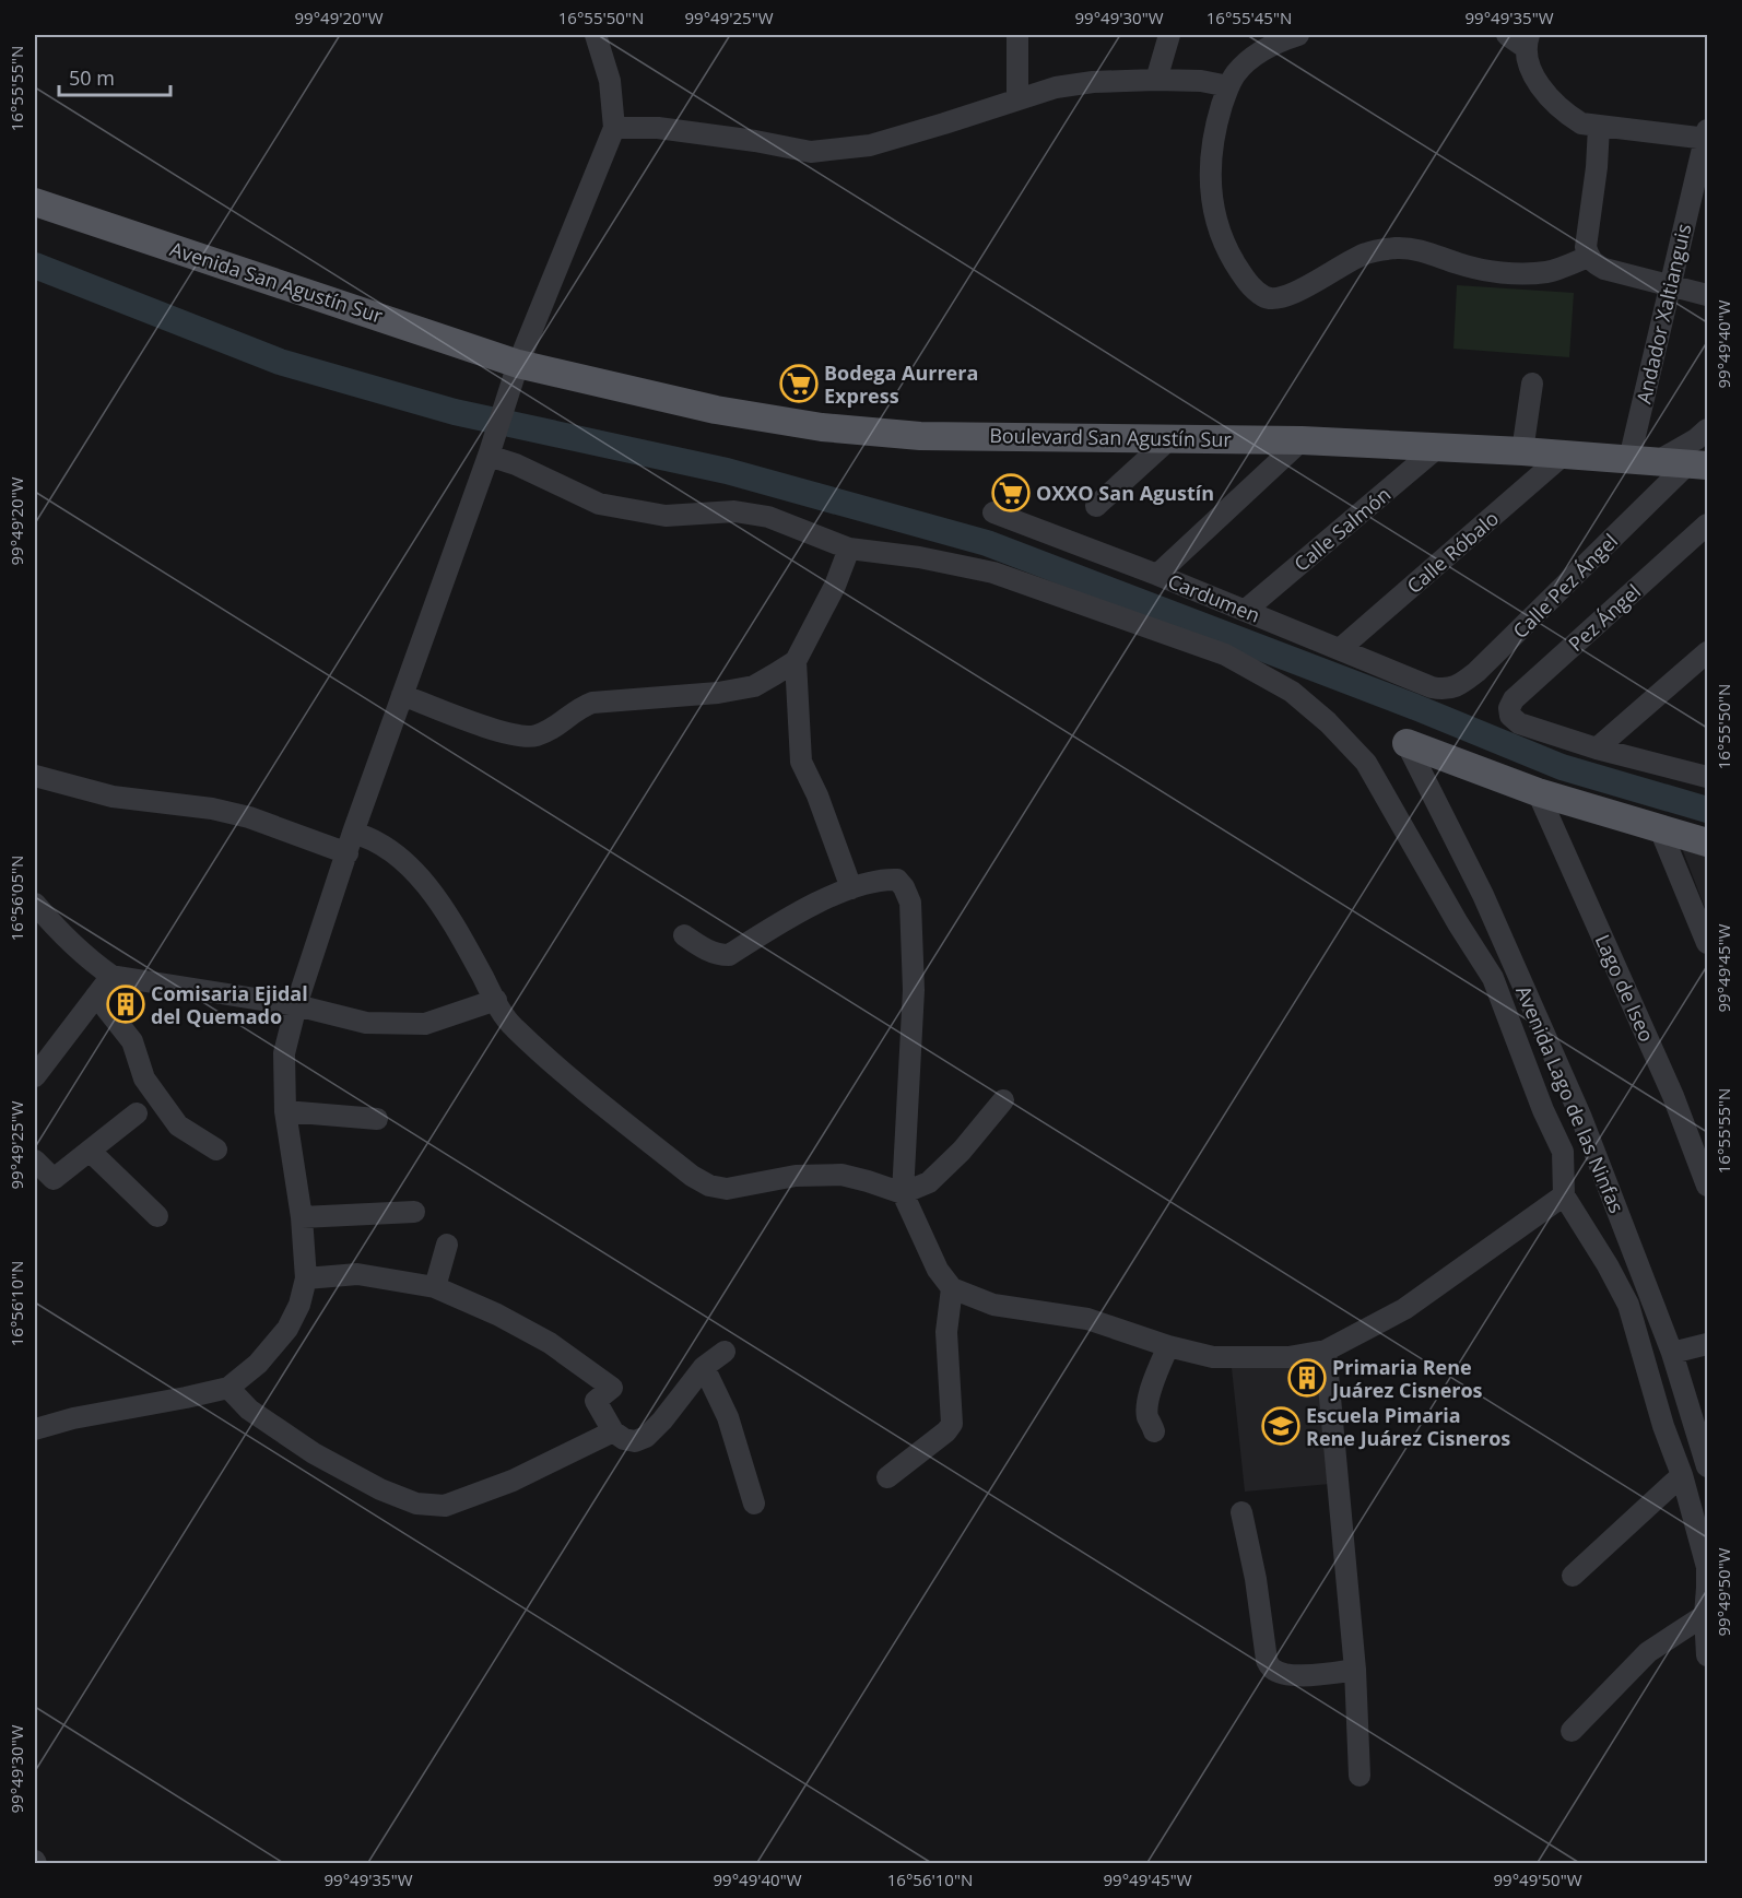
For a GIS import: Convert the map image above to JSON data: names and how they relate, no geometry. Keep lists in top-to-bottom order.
{
  "streets": {
    "main road": ["Avenida San Agustín Sur", "Boulevard San Agustín Sur"],
    "street": [
      "Andador Xaltianguis",
      "Calle Salmón",
      "Calle Róbalo",
      "Calle Pez Ángel",
      "Cardumen",
      "Pez Ángel",
      "Lago de Iseo",
      "Avenida Lago de las Ninfas"
    ]
  },
  "crossings": [
    ["Avenida San Agustín Sur", "Boulevard San Agustín Sur"],
    ["Andador Xaltianguis", "Boulevard San Agustín Sur"],
    ["Boulevard San Agustín Sur", "Calle Salmón"],
    ["Boulevard San Agustín Sur", "Calle Róbalo"],
    ["Boulevard San Agustín Sur", "Calle Pez Ángel"],
    ["Calle Salmón", "Cardumen"],
    ["Calle Róbalo", "Cardumen"],
    ["Calle Pez Ángel", "Cardumen"]
  ],
  "places": {
    "supermarket": ["Bodega Aurrera Express", "OXXO San Agustín"],
    "building": ["Comisaria Ejidal del Quemado", "Primaria Rene Juárez Cisneros"],
    "school or university": ["Escuela Pimaria Rene Juárez Cisneros"]
  },
  "scale_bar": "50 m",
  "coordinates": [
    "99°49'20\"W",
    "16°55'50\"N",
    "99°49'25\"W",
    "99°49'30\"W",
    "16°55'45\"N",
    "99°49'35\"W",
    "16°55'55\"N",
    "99°49'40\"W",
    "16°56'05\"N",
    "99°49'45\"W",
    "16°56'10\"N",
    "99°49'50\"W"
  ]
}
